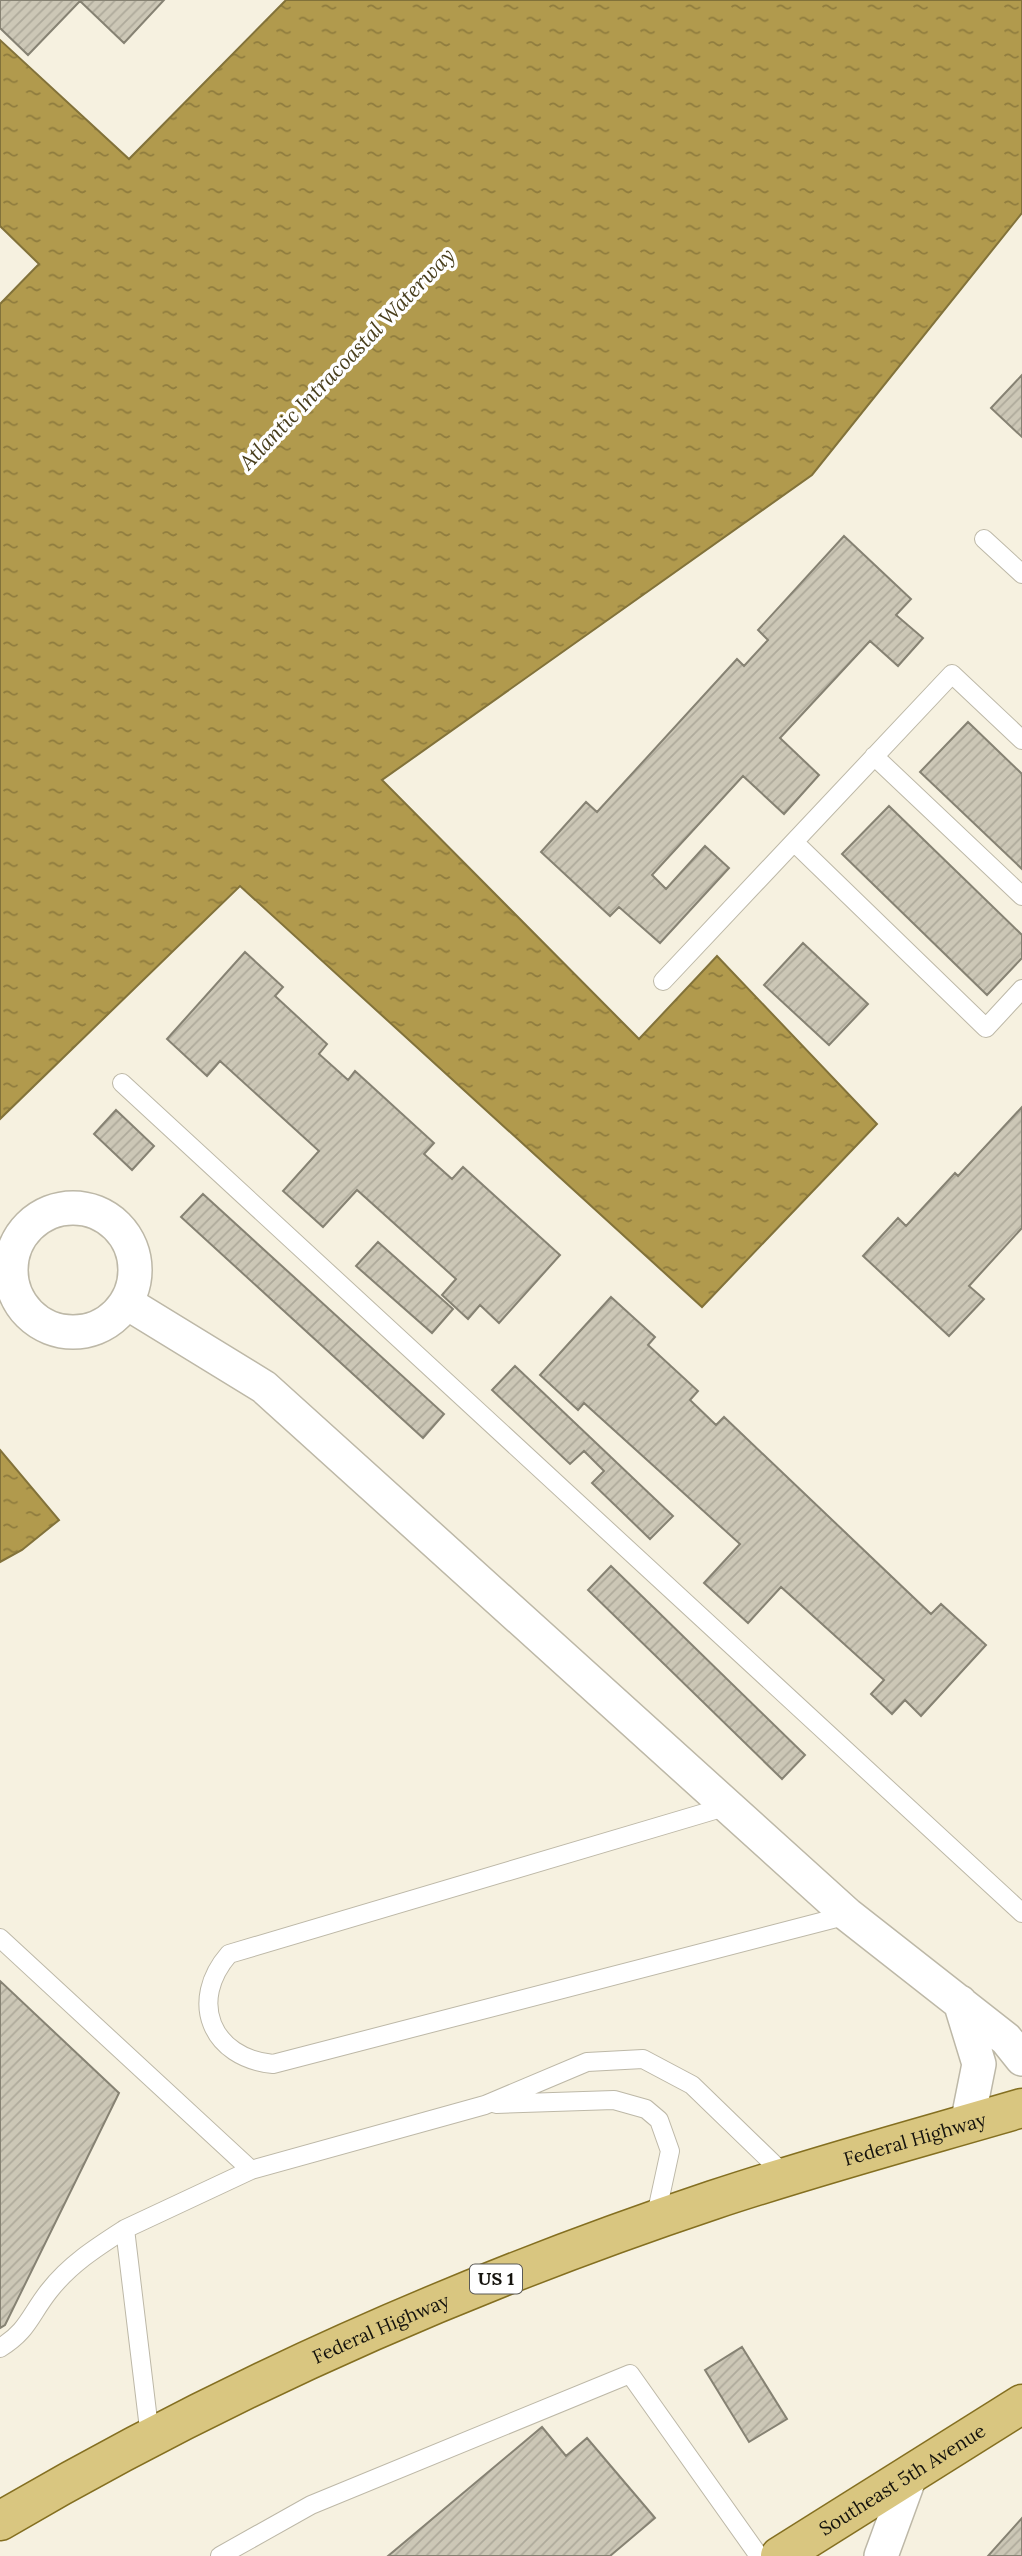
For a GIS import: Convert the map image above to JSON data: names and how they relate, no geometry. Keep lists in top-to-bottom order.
{
  "streets": {
    "main road": ["Federal Highway", "US 1", "Southeast 5th Avenue"]
  },
  "water": ["Atlantic Intracoastal Waterway"]
}
